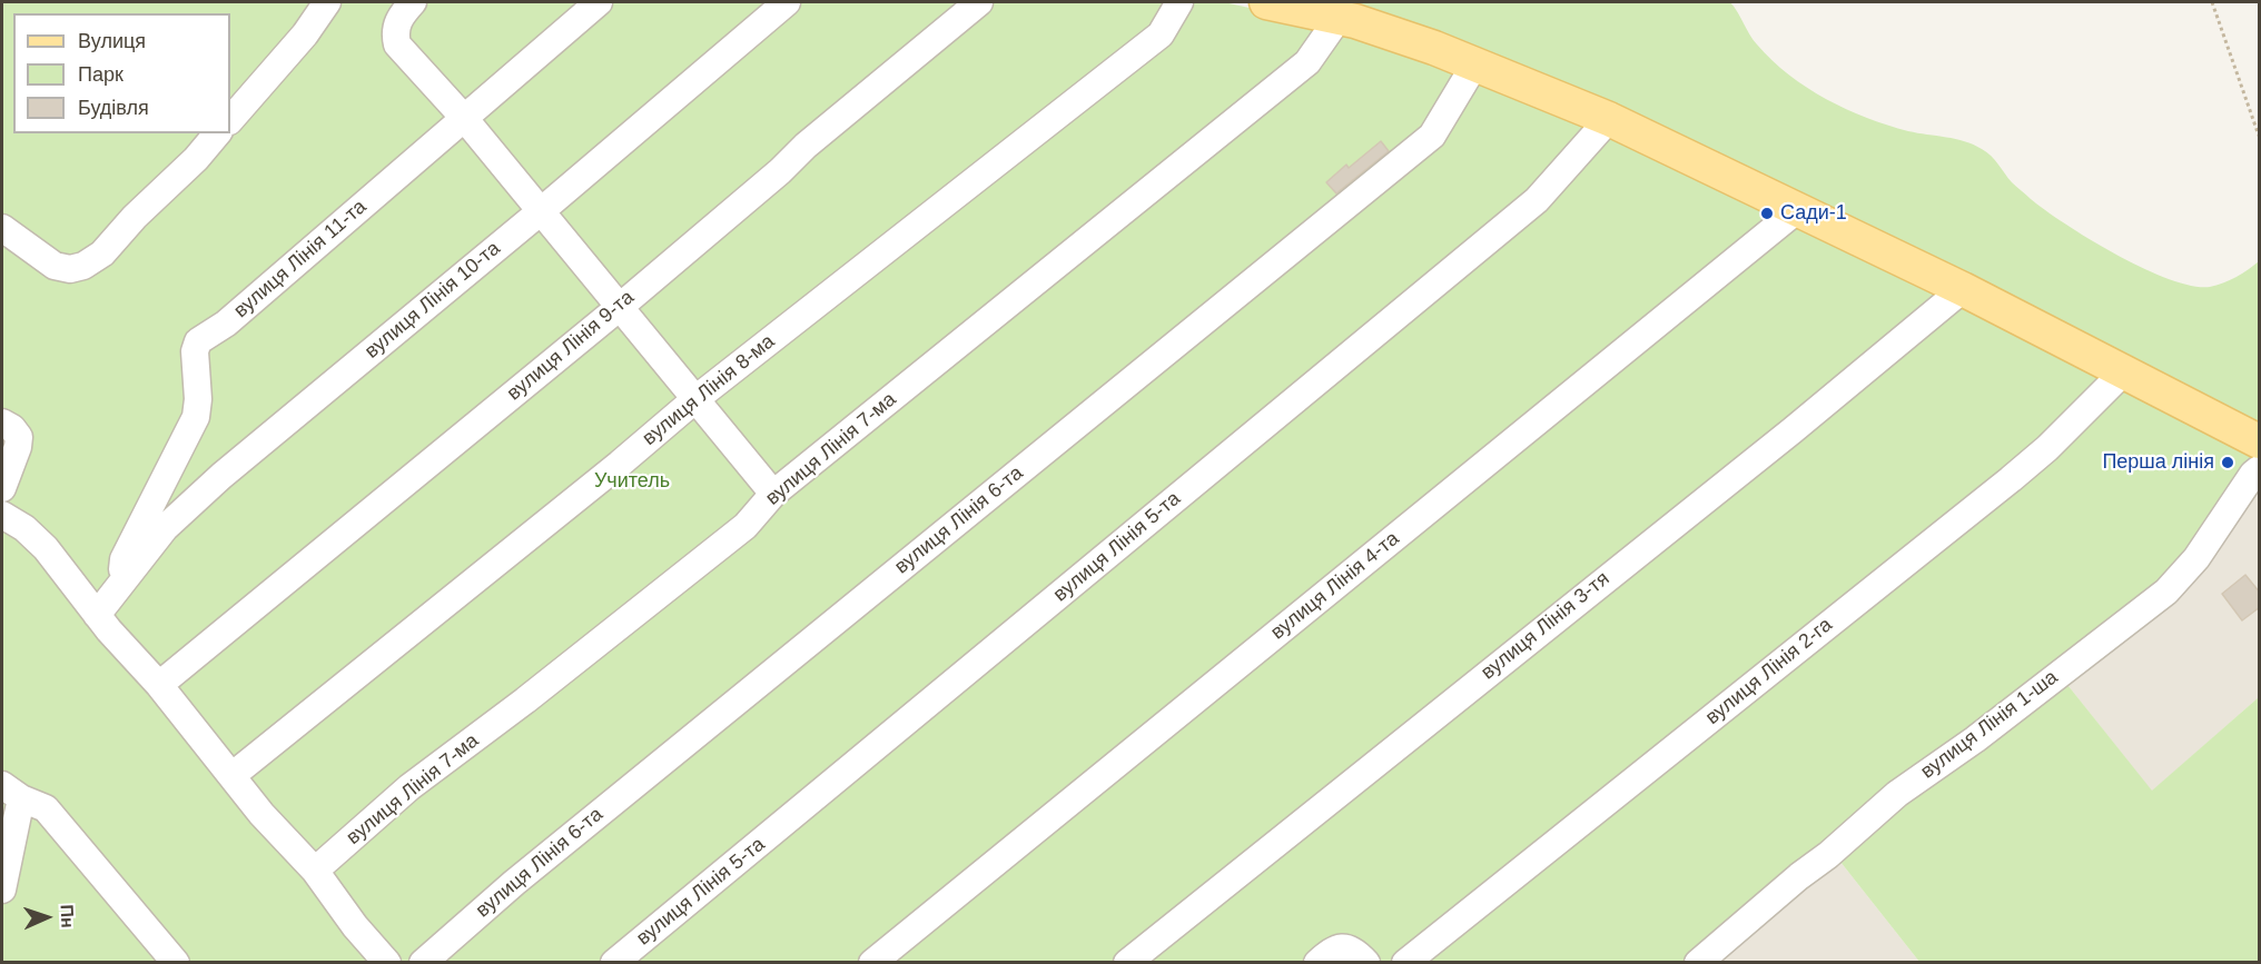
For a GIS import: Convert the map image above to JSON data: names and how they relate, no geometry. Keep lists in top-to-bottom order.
{
  "streets": {
    "lane": [
      "вулиця Лінія 11-та",
      "вулиця Лінія 10-та",
      "вулиця Лінія 9-та",
      "вулиця Лінія 8-ма",
      "вулиця Лінія 7-ма",
      "вулиця Лінія 6-та",
      "вулиця Лінія 5-та",
      "вулиця Лінія 4-та",
      "вулиця Лінія 3-тя",
      "вулиця Лінія 2-га",
      "вулиця Лінія 1-ша"
    ]
  },
  "crossings": [
    ["вулиця Лінія 11-та", "вулиця Лінія 10-та"]
  ],
  "parks": ["Учитель"],
  "places": ["Сади-1", "Перша лінія"],
  "legend": ["Вулиця", "Парк", "Будівля"],
  "north": "right"
}
